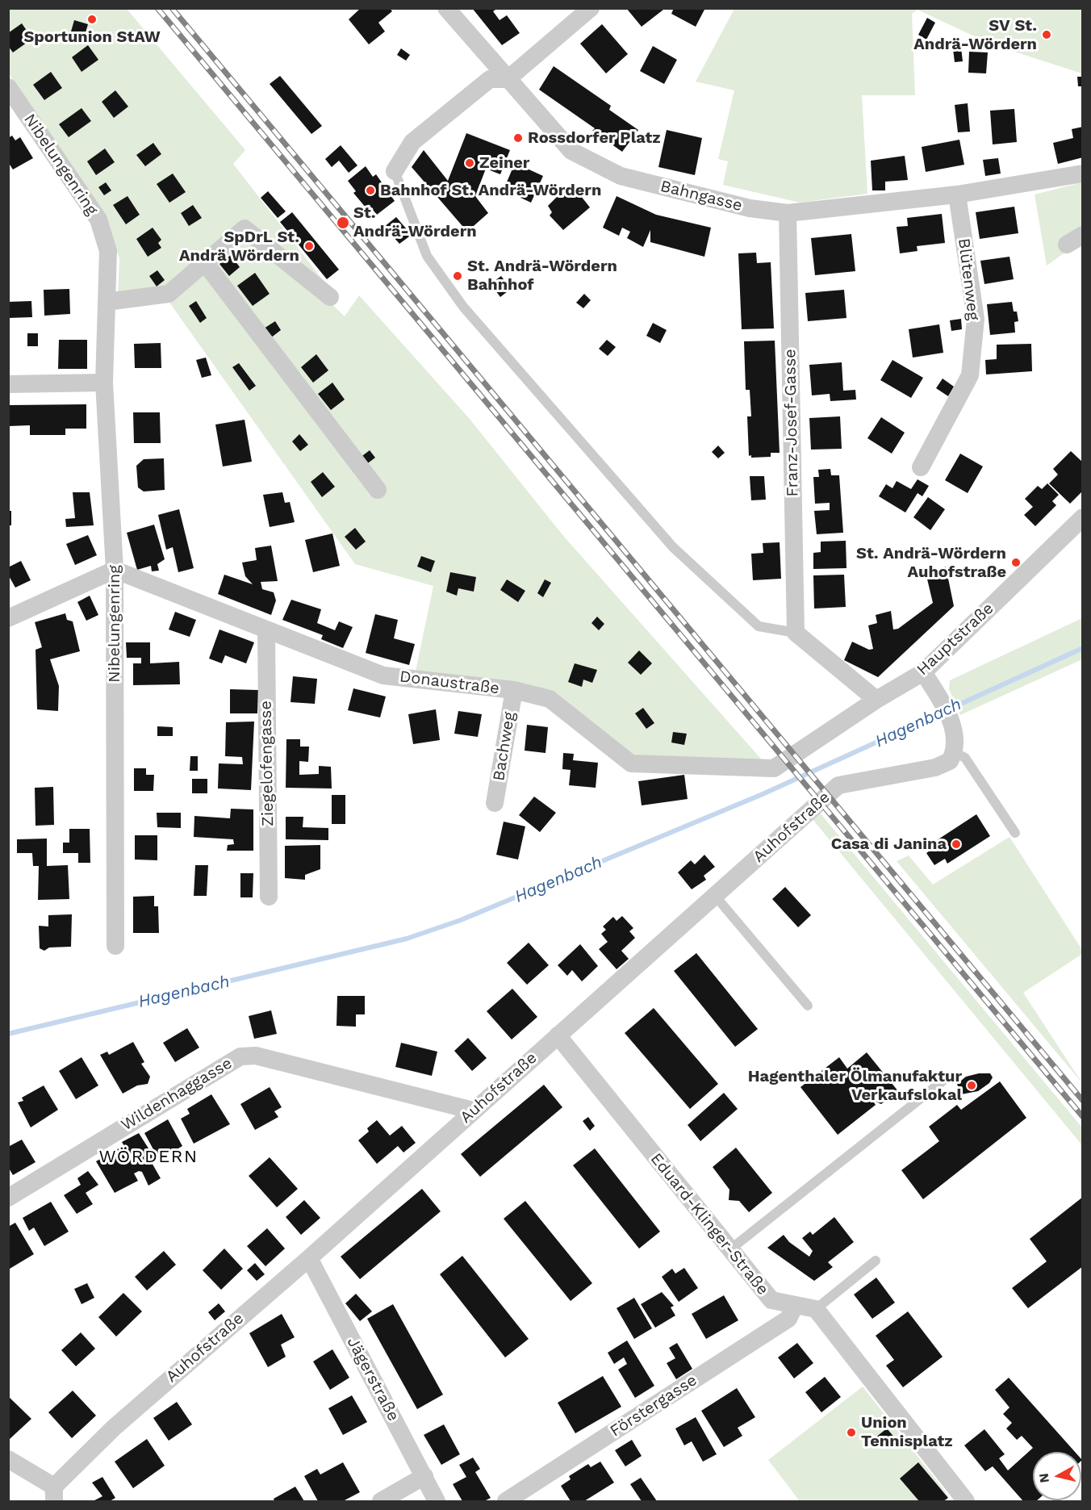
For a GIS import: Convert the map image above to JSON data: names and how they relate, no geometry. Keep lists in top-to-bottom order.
{
  "streets": {
    "street": [
      "Nibelungenring",
      "Bahngasse",
      "Blütenweg",
      "Franz-Josef-Gasse",
      "Hauptstraße",
      "Donaustraße",
      "Bachweg",
      "Ziegelofengasse",
      "Auhofstraße",
      "Wildenhaggasse",
      "Eduard-Klinger-Straße",
      "Jägerstraße",
      "Förstergasse"
    ]
  },
  "crossings": [
    ["Nibelungenring", "Donaustraße"],
    ["Bahngasse", "Blütenweg"],
    ["Bahngasse", "Franz-Josef-Gasse"],
    ["Hauptstraße", "Donaustraße"],
    ["Donaustraße", "Bachweg"],
    ["Donaustraße", "Ziegelofengasse"],
    ["Auhofstraße", "Wildenhaggasse"],
    ["Auhofstraße", "Eduard-Klinger-Straße"],
    ["Auhofstraße", "Jägerstraße"],
    ["Eduard-Klinger-Straße", "Förstergasse"]
  ],
  "districts": ["WÖRDERN"],
  "water": ["Hagenbach"],
  "places": [
    "Sportunion StAW",
    "SV St. Andrä-Wördern",
    "Rossdorfer Platz",
    "Zeiner",
    "Bahnhof St. Andrä-Wördern",
    "St. Andrä-Wördern",
    "SpDrL St. Andrä Wördern",
    "St. Andrä-Wördern Bahnhof",
    "St. Andrä-Wördern Auhofstraße",
    "Casa di Janina",
    "Hagenthaler Ölmanufaktur Verkaufslokal",
    "Union Tennisplatz"
  ],
  "north": "left"
}
